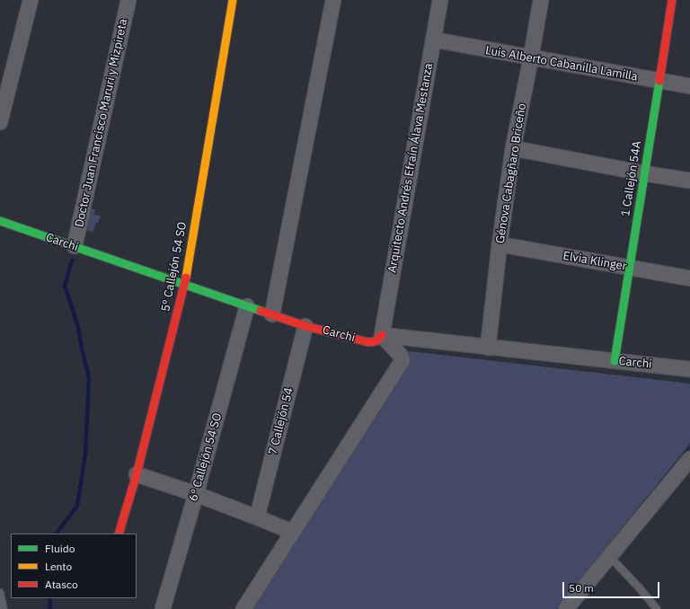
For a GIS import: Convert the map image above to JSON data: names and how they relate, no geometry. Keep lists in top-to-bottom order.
{
  "streets": {
    "street": [
      "Luis Alberto Cabanilla Lamilla",
      "Doctor Juan Francisco Maruri y Mizpireta",
      "Arquitecto Andrés Efraín Álava Mestanza",
      "Génova Cabagñaro Briceño",
      "1 Callejón 54A",
      "Carchi",
      "Elvia Klinger",
      "5º Callejón 54 SO",
      "7 Callejón 54",
      "6º Callejón 54 SO"
    ]
  },
  "crossings": [
    ["Luis Alberto Cabanilla Lamilla", "Arquitecto Andrés Efraín Álava Mestanza"],
    ["Luis Alberto Cabanilla Lamilla", "Génova Cabagñaro Briceño"],
    ["Luis Alberto Cabanilla Lamilla", "1 Callejón 54A"],
    ["Doctor Juan Francisco Maruri y Mizpireta", "Carchi"],
    ["Arquitecto Andrés Efraín Álava Mestanza", "Carchi"],
    ["Génova Cabagñaro Briceño", "Carchi"],
    ["Génova Cabagñaro Briceño", "Elvia Klinger"],
    ["1 Callejón 54A", "Carchi"],
    ["1 Callejón 54A", "Elvia Klinger"],
    ["Carchi", "5º Callejón 54 SO"],
    ["Carchi", "7 Callejón 54"],
    ["Carchi", "6º Callejón 54 SO"]
  ],
  "legend": ["Fluido", "Lento", "Atasco"],
  "scale_bar": "50 m"
}
